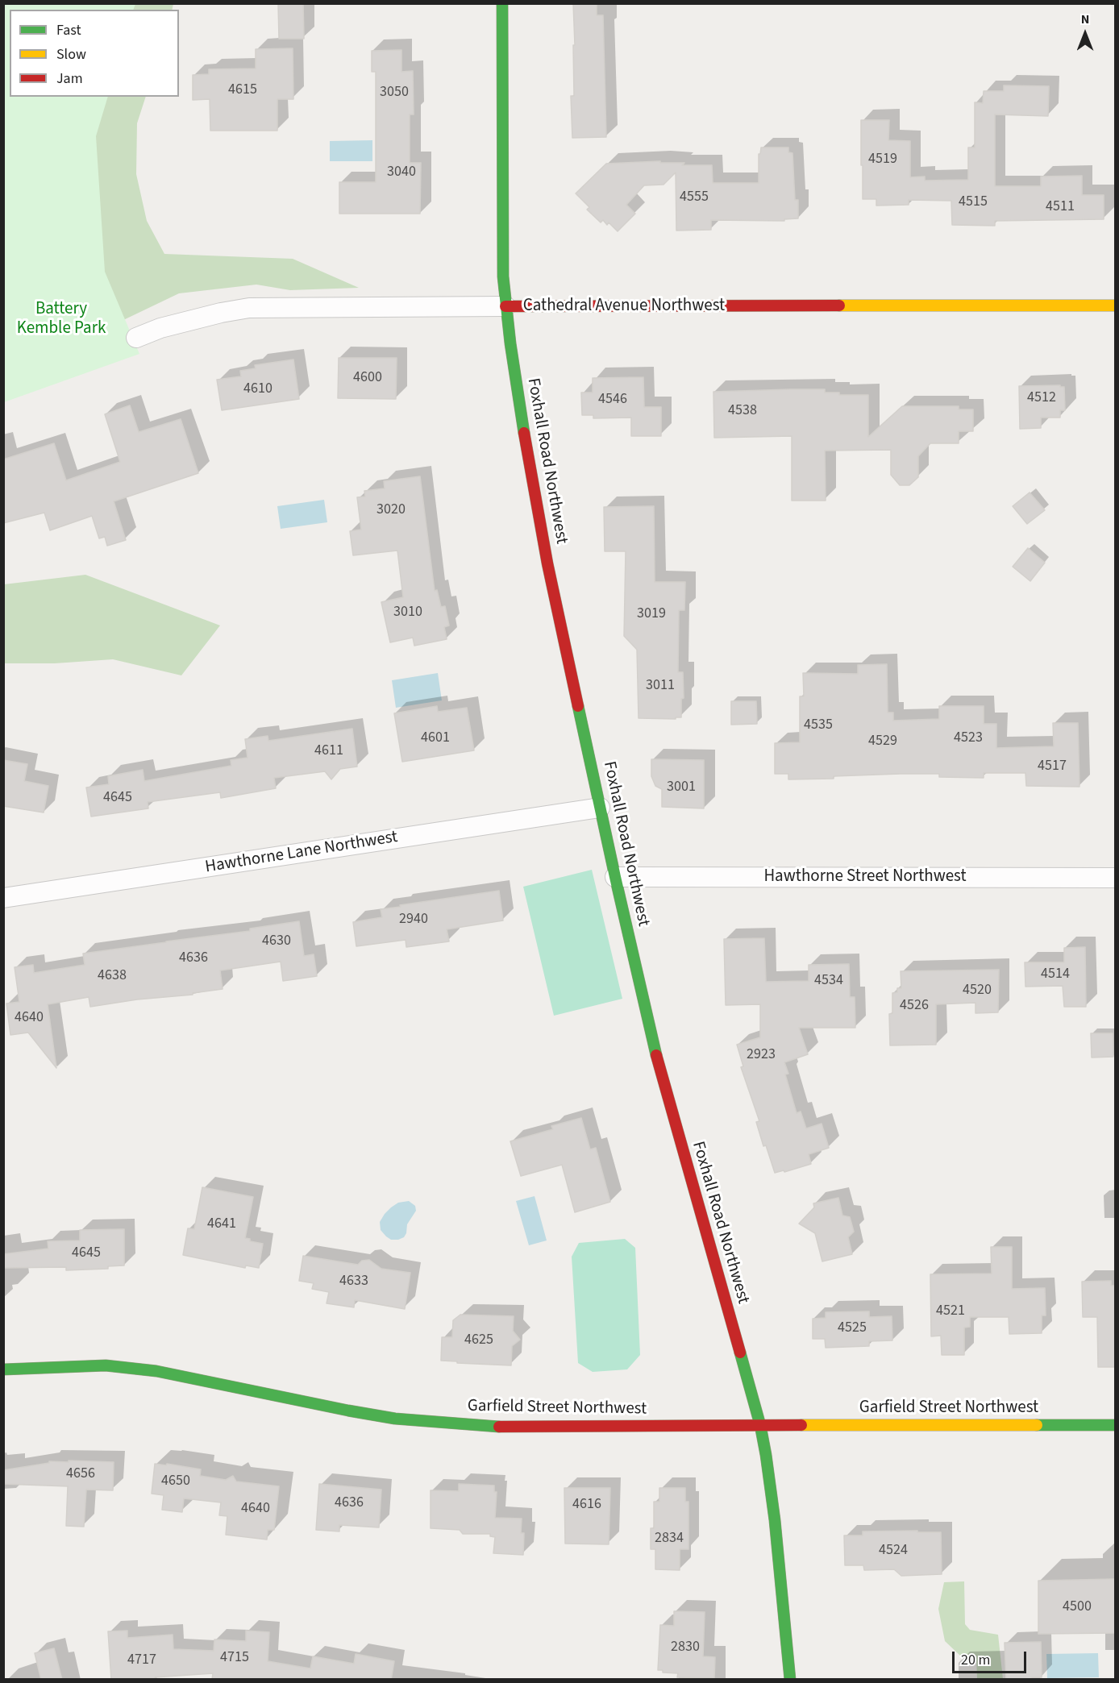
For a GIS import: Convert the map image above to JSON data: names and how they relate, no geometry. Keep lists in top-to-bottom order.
{
  "streets": {
    "street": [
      "Cathedral Avenue Northwest",
      "Foxhall Road Northwest",
      "Hawthorne Lane Northwest",
      "Hawthorne Street Northwest",
      "Garfield Street Northwest"
    ]
  },
  "crossings": [
    ["Cathedral Avenue Northwest", "Foxhall Road Northwest"],
    ["Foxhall Road Northwest", "Hawthorne Lane Northwest"],
    ["Foxhall Road Northwest", "Hawthorne Street Northwest"],
    ["Foxhall Road Northwest", "Garfield Street Northwest"]
  ],
  "parks": ["Battery Kemble Park"],
  "house_numbers": [
    "4615",
    "3050",
    "4519",
    "3040",
    "4555",
    "4515",
    "4511",
    "4600",
    "4610",
    "4512",
    "4546",
    "4538",
    "3020",
    "3010",
    "3019",
    "3011",
    "4535",
    "4601",
    "4523",
    "4529",
    "4611",
    "4517",
    "3001",
    "4645",
    "2940",
    "4630",
    "4636",
    "4514",
    "4638",
    "4534",
    "4520",
    "4526",
    "4640",
    "2923",
    "4641",
    "4645",
    "4633",
    "4521",
    "4525",
    "4625",
    "4656",
    "4650",
    "4636",
    "4616",
    "4640",
    "2834",
    "4524",
    "4500",
    "2830",
    "4715",
    "4717"
  ],
  "legend": ["Fast", "Slow", "Jam"],
  "scale_bar": "20 m",
  "north": "top"
}
